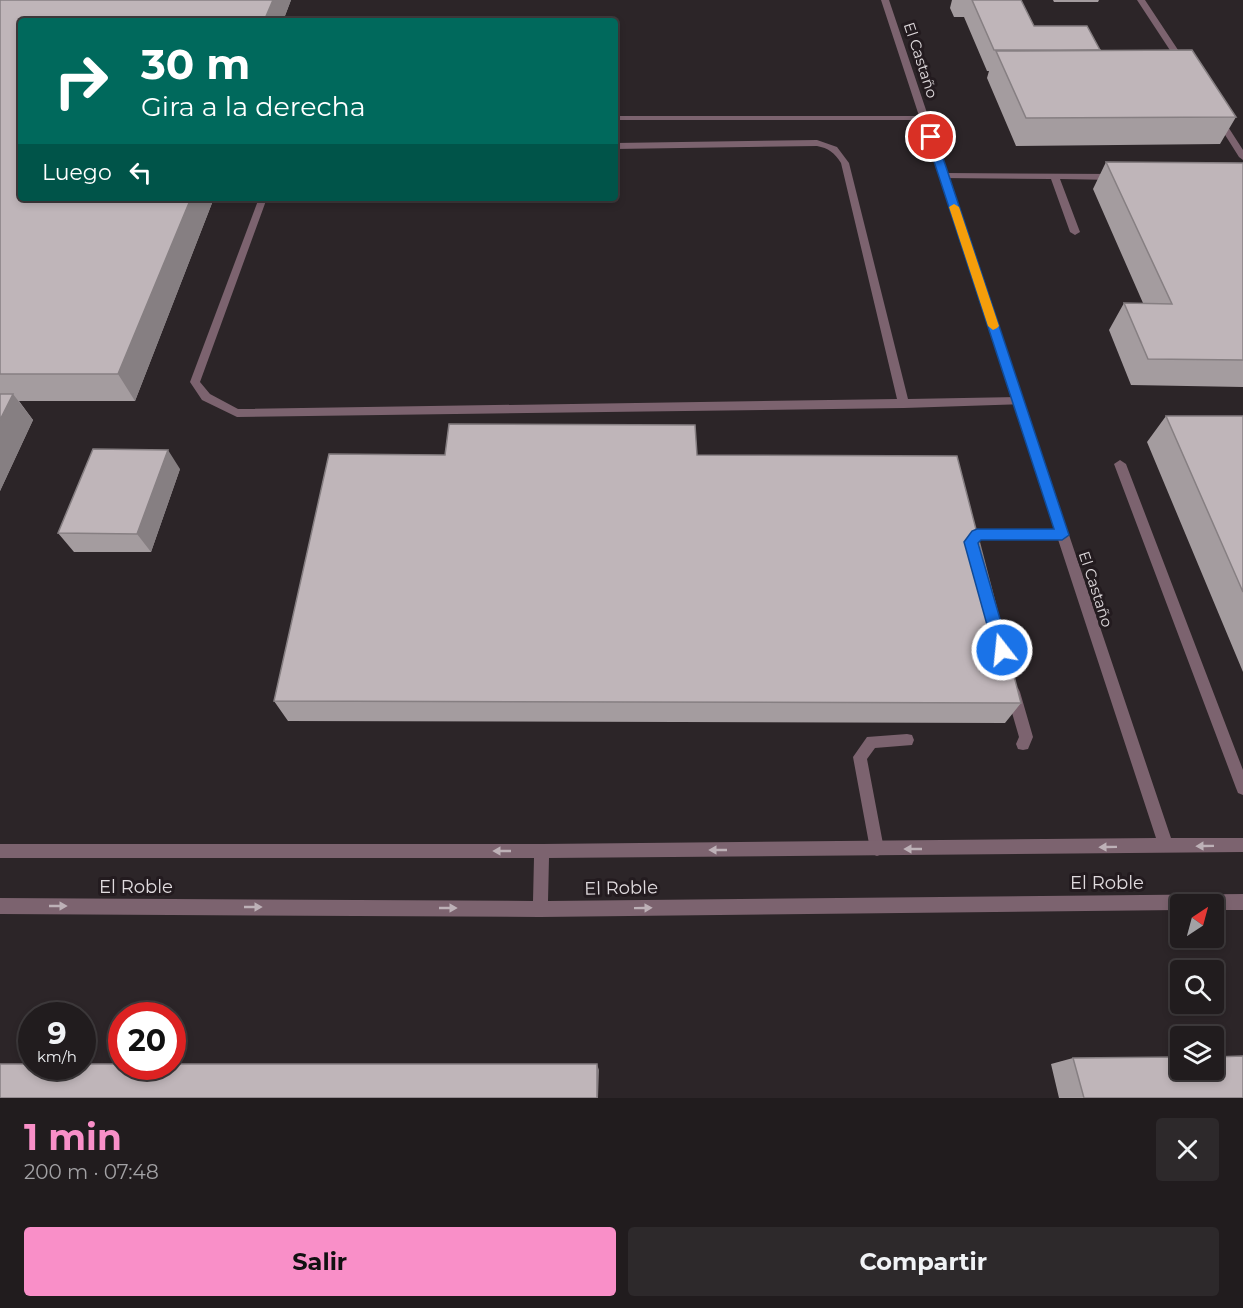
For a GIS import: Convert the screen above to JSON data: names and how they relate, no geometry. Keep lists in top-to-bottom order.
{
  "streets": {
    "street": ["El Castaño", "El Roble"]
  },
  "north": "top right",
  "page": {
    "turn": ["30 m", "Gira a la derecha"],
    "then": "Luego",
    "speed": "9 km/h",
    "limit": "20",
    "heading": ["1 min", "200 m · 07:48"],
    "buttons": ["Salir", "Compartir"]
  }
}
